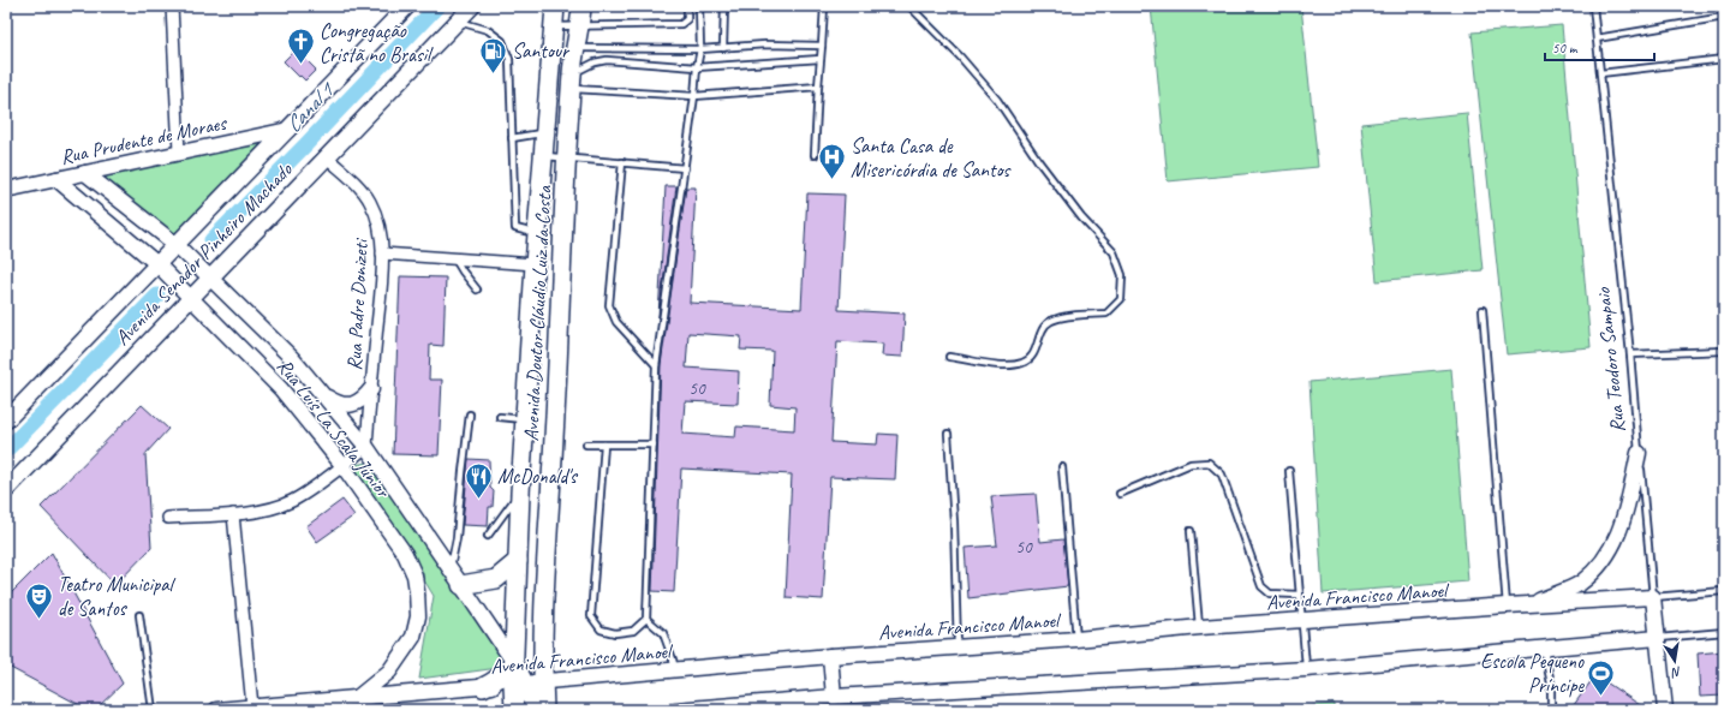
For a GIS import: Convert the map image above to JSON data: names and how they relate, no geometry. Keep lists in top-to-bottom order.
{
  "streets": {
    "main road": ["Avenida Senador Pinheiro Machado", "Avenida Doutor Cláudio Luiz da Costa"],
    "street": [
      "Rua Prudente de Moraes",
      "Rua Padre Donizeti",
      "Rua Teodoro Sampaio",
      "Rua Luís La Scala Júnior",
      "Avenida Francisco Manoel"
    ]
  },
  "crossings": [
    ["Rua Prudente de Moraes", "Avenida Senador Pinheiro Machado"],
    ["Rua Prudente de Moraes", "Rua Luís La Scala Júnior"],
    ["Avenida Senador Pinheiro Machado", "Rua Padre Donizeti"],
    ["Avenida Senador Pinheiro Machado", "Rua Luís La Scala Júnior"],
    ["Rua Padre Donizeti", "Rua Luís La Scala Júnior"],
    ["Avenida Doutor Cláudio Luiz da Costa", "Rua Luís La Scala Júnior"],
    ["Avenida Doutor Cláudio Luiz da Costa", "Avenida Francisco Manoel"],
    ["Rua Teodoro Sampaio", "Avenida Francisco Manoel"],
    ["Rua Luís La Scala Júnior", "Avenida Francisco Manoel"]
  ],
  "water": ["Canal 1"],
  "places": {
    "church": ["Congregação Cristã no Brasil"],
    "fuel station": ["Santour"],
    "hospital": ["Santa Casa de Misericórdia de Santos"],
    "restaurant": ["McDonald's"],
    "theatre": ["Teatro Municipal de Santos"],
    "sports": ["Escola Pequeno Príncipe"]
  },
  "house_numbers": ["50", "50"],
  "scale_bar": "50 m",
  "north": "bottom"
}
